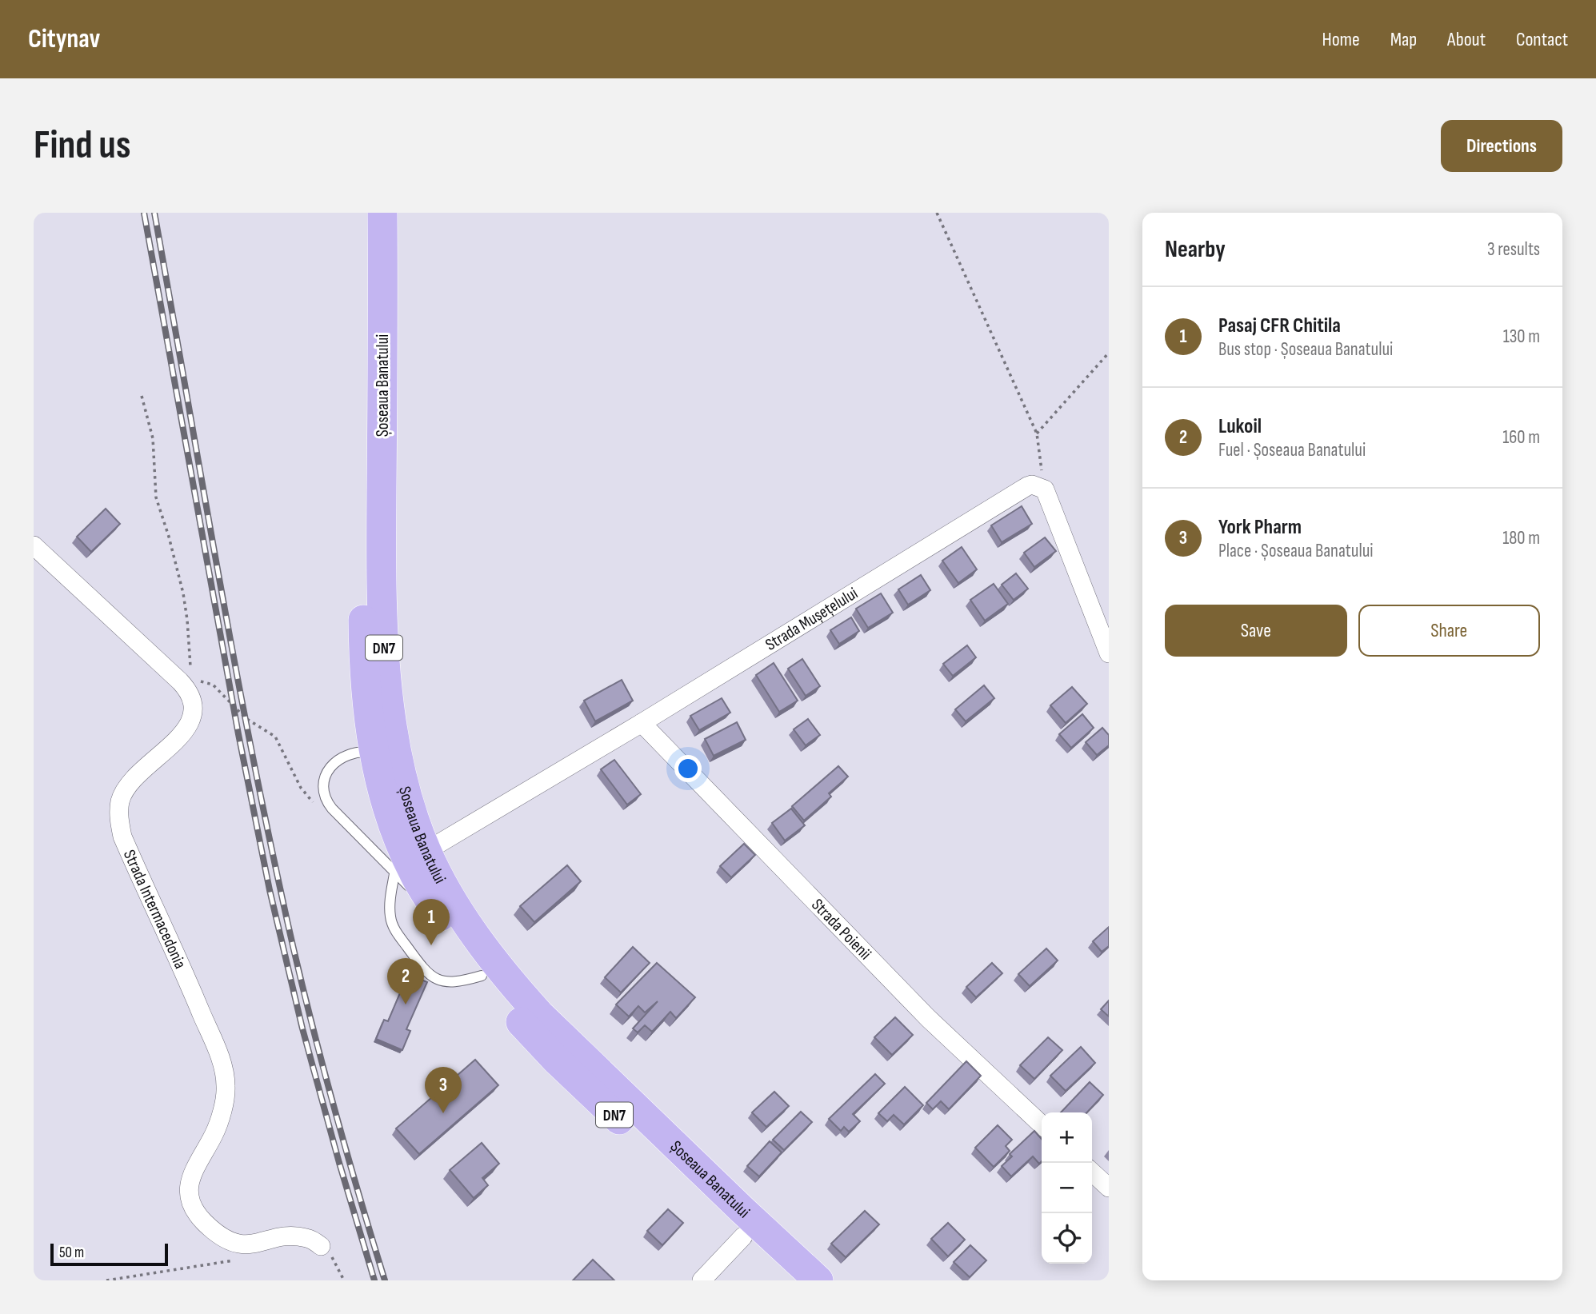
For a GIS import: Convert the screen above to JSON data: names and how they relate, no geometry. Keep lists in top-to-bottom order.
{
  "streets": {
    "main road": ["Șoseaua Banatului", "DN7"],
    "street": ["Strada Mușețelului", "Strada Intermacedonia", "Strada Poienii"]
  },
  "crossings": [
    ["Șoseaua Banatului", "Strada Mușețelului"],
    ["Șoseaua Banatului", "DN7"],
    ["Strada Mușețelului", "Strada Poienii"]
  ],
  "scale_bar": "50 m",
  "page": {
    "header": "Citynav",
    "nav": [
      "Home",
      "Map",
      "About",
      "Contact"
    ],
    "buttons": [
      "Directions",
      ["Save", "Share"]
    ],
    "title": "Find us",
    "heading": ["Nearby", "3 results"],
    "list": [
      {
        "mark": "1",
        "name": "Pasaj CFR Chitila",
        "note": "Bus stop · Șoseaua Banatului",
        "value": "130 m"
      },
      {
        "mark": "2",
        "name": "Lukoil",
        "note": "Fuel · Șoseaua Banatului",
        "value": "160 m"
      },
      {
        "mark": "3",
        "name": "York Pharm",
        "note": "Place · Șoseaua Banatului",
        "value": "180 m"
      }
    ],
    "pins": ["1", "2", "3"],
    "map_buttons": ["+", "−"],
    "scale": "50 m"
  }
}
